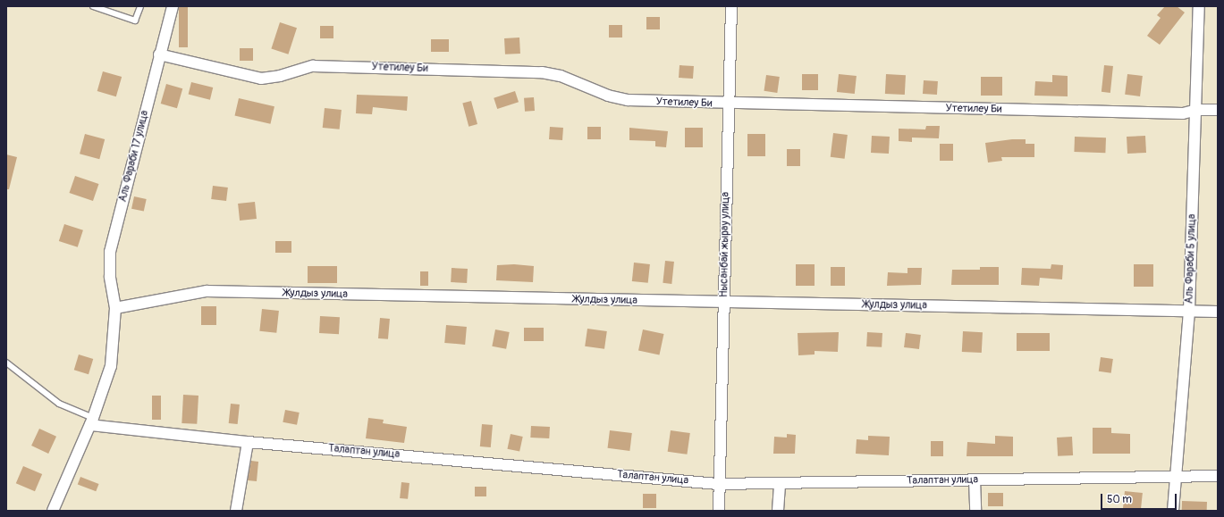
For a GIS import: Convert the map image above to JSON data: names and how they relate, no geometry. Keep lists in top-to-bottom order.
{
  "streets": {
    "street": [
      "Утетилеу Би",
      "Аль Фараби 17 улица",
      "Нысанбай жырау улица",
      "Аль Фараби 5 улица",
      "Жулдыз улица",
      "Талаптан улица"
    ]
  },
  "crossings": [
    ["Утетилеу Би", "Аль Фараби 17 улица"],
    ["Утетилеу Би", "Нысанбай жырау улица"],
    ["Утетилеу Би", "Аль Фараби 5 улица"],
    ["Аль Фараби 17 улица", "Жулдыз улица"],
    ["Нысанбай жырау улица", "Жулдыз улица"],
    ["Нысанбай жырау улица", "Талаптан улица"],
    ["Аль Фараби 5 улица", "Жулдыз улица"],
    ["Аль Фараби 5 улица", "Талаптан улица"]
  ],
  "scale_bar": "50 m"
}
